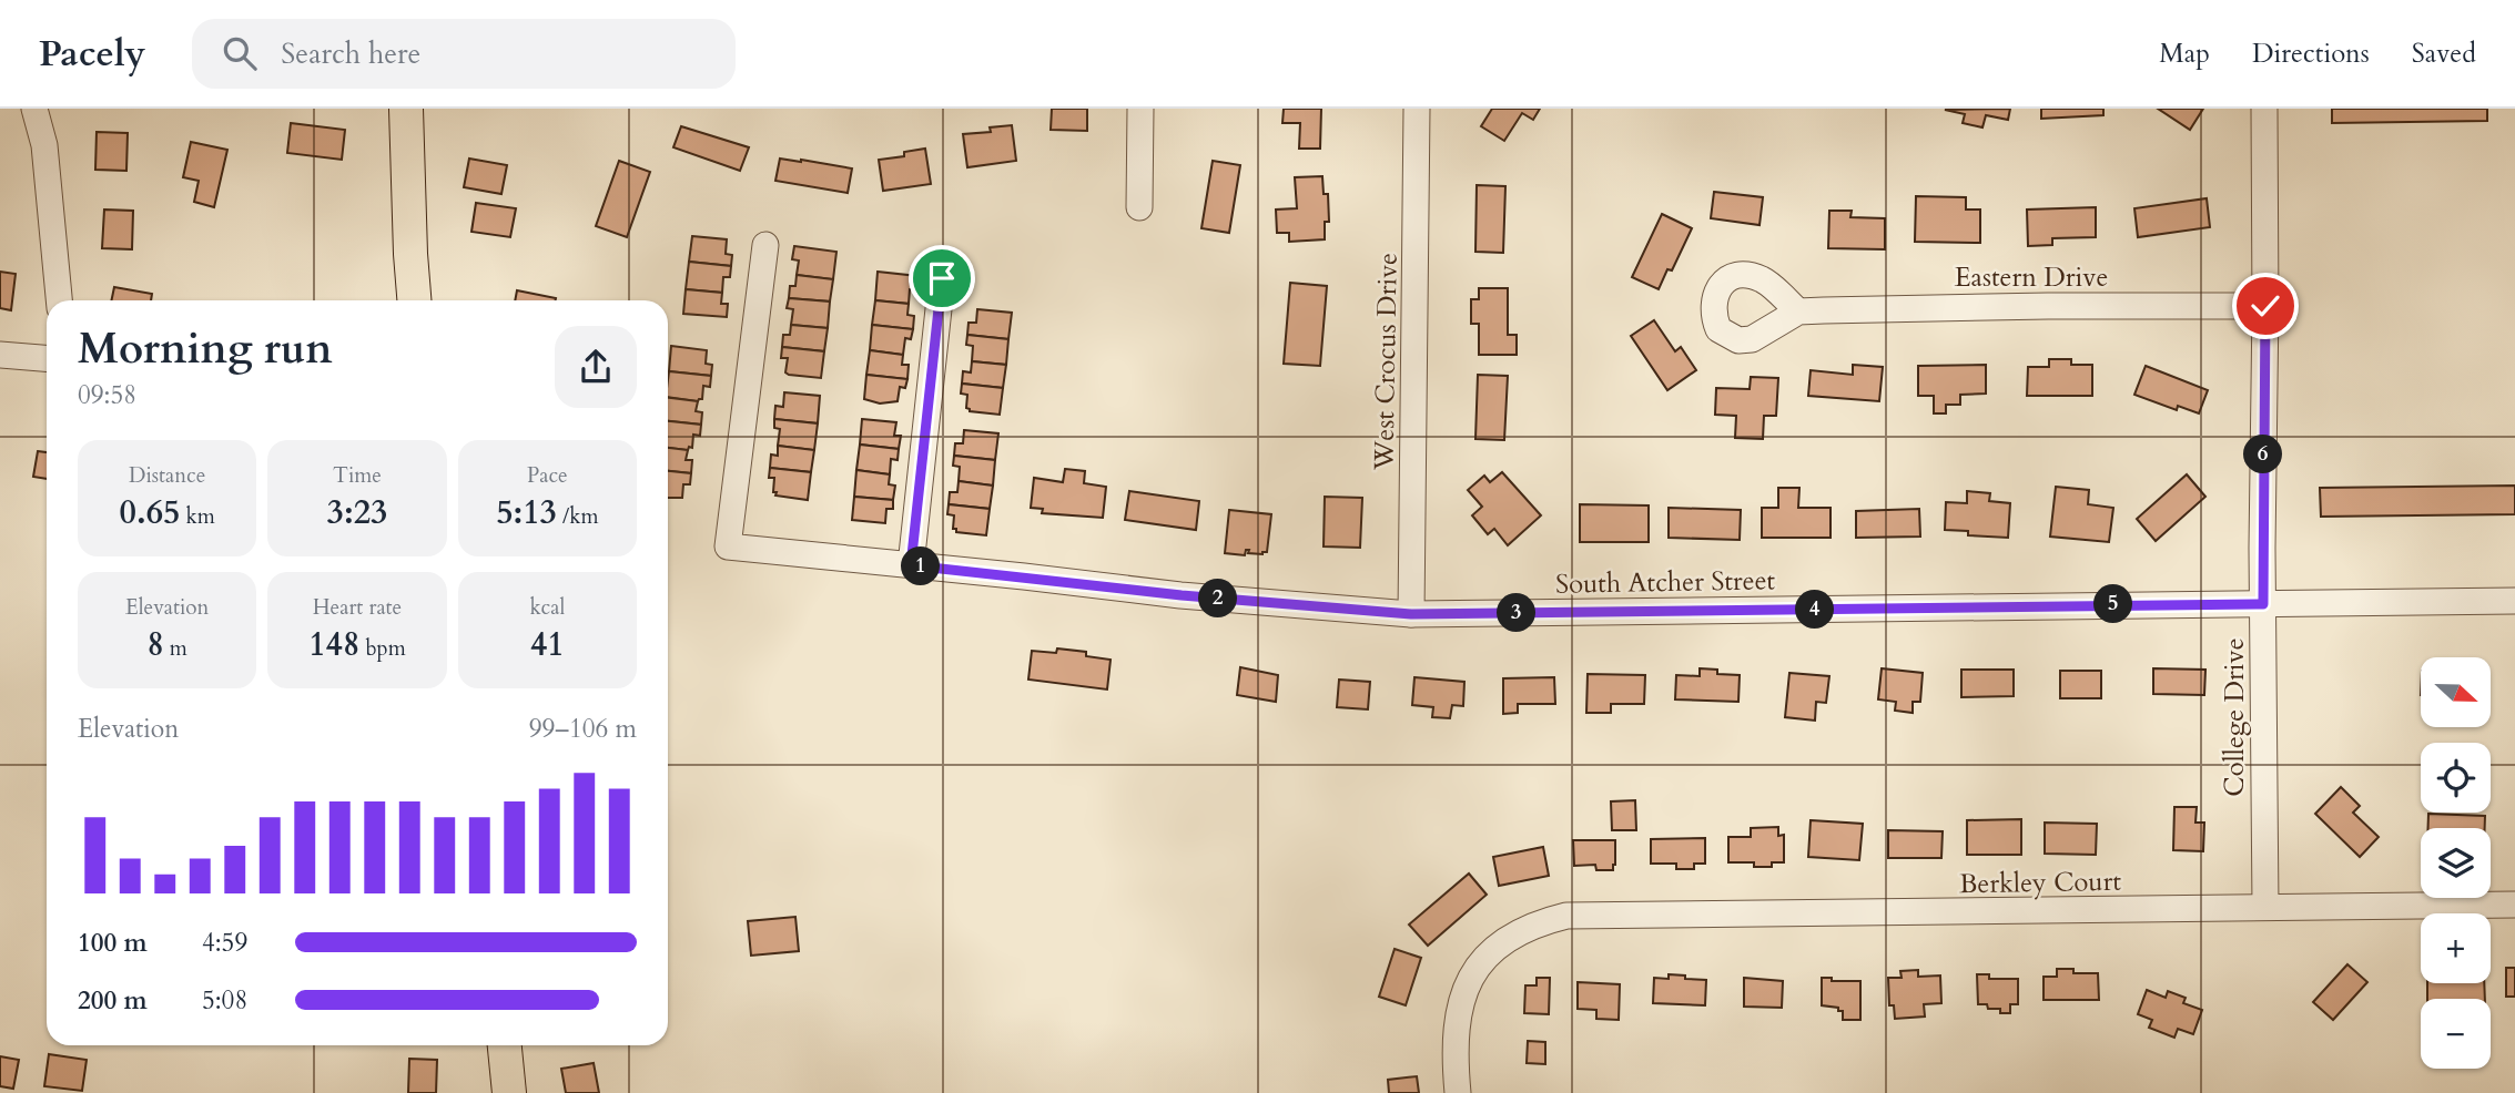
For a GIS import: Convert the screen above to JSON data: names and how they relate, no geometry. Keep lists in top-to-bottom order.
{
  "streets": {
    "street": [
      "Eastern Drive",
      "West Crocus Drive",
      "South Atcher Street",
      "College Drive",
      "Berkley Court"
    ]
  },
  "crossings": [
    ["Eastern Drive", "College Drive"],
    ["West Crocus Drive", "South Atcher Street"],
    ["South Atcher Street", "College Drive"],
    ["College Drive", "Berkley Court"]
  ],
  "north": "right",
  "page": {
    "header": "Pacely",
    "search": "Search here",
    "nav": ["Map", "Directions", "Saved"],
    "heading": ["Morning run", "09:58"],
    "stats": [
      ["Distance", "0.65 km"],
      ["Time", "3:23"],
      ["Pace", "5:13 /km"],
      ["Elevation", "8 m"],
      ["Heart rate", "148 bpm"],
      ["kcal", "41"]
    ],
    "pins": [
      "6",
      "1",
      "2",
      "5",
      "4",
      "3"
    ],
    "map_buttons": ["+", "−"],
    "chart": ["Elevation", "99–106 m"],
    "list": [
      {
        "name": "100 m",
        "note": "4:59"
      },
      {
        "name": "200 m",
        "note": "5:08"
      }
    ]
  }
}
